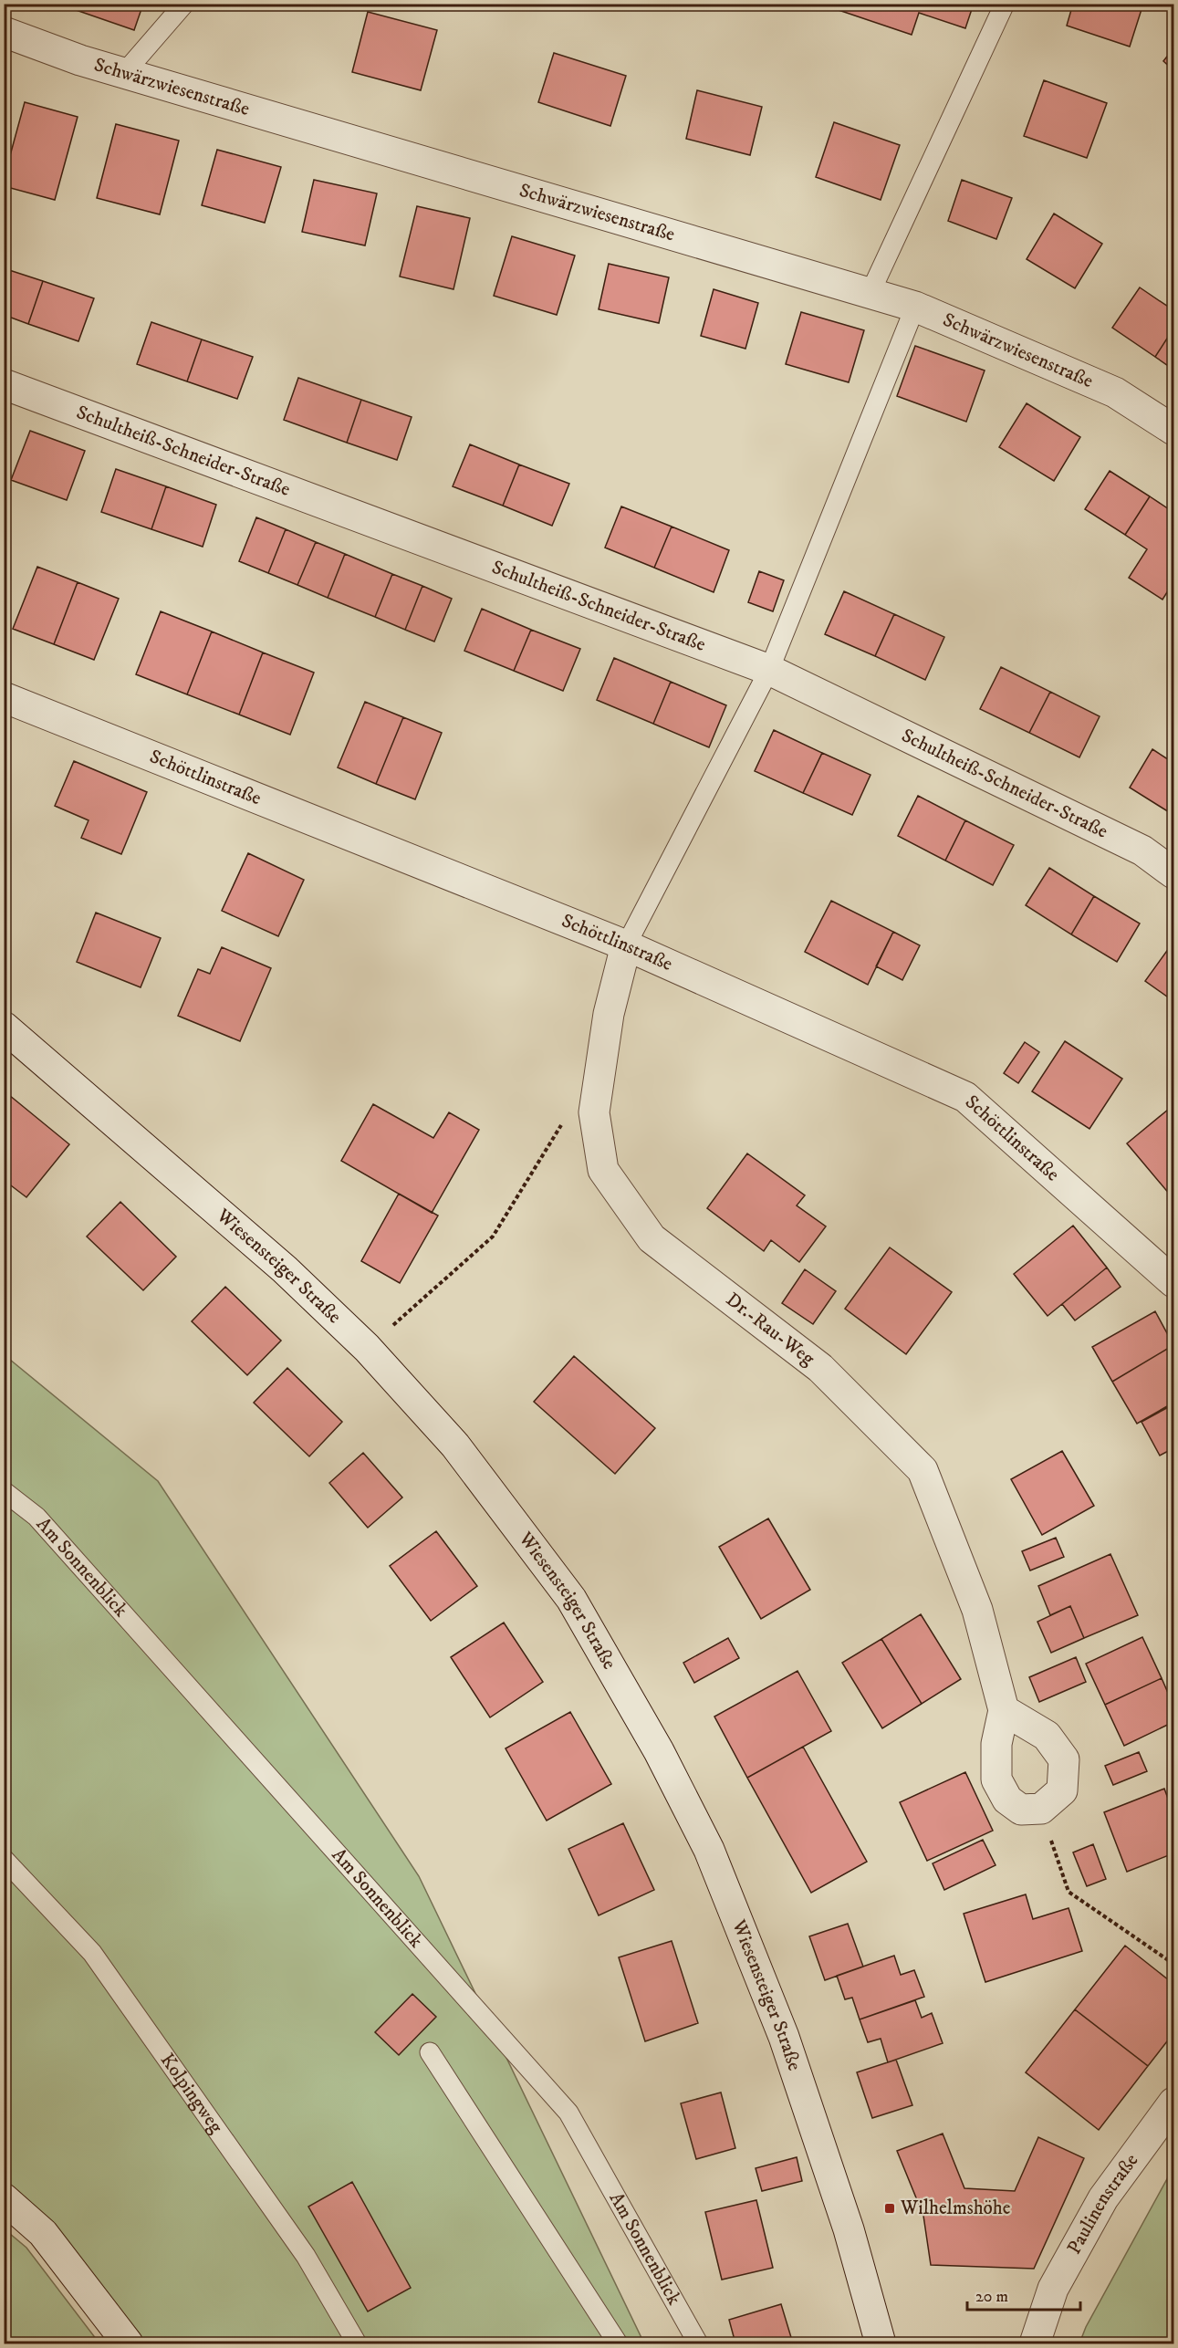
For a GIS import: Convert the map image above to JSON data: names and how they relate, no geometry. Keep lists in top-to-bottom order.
{
  "streets": {
    "street": [
      "Schwärzwiesenstraße",
      "Schultheiß-Schneider-Straße",
      "Schöttlinstraße",
      "Wiesensteiger Straße",
      "Dr.-Rau-Weg",
      "Paulinenstraße"
    ],
    "lane": ["Am Sonnenblick", "Kolpingweg"]
  },
  "crossings": [
    ["Schöttlinstraße", "Dr.-Rau-Weg"]
  ],
  "places": {
    "transit": ["Wilhelmshöhe"]
  },
  "scale_bar": "20 m"
}
